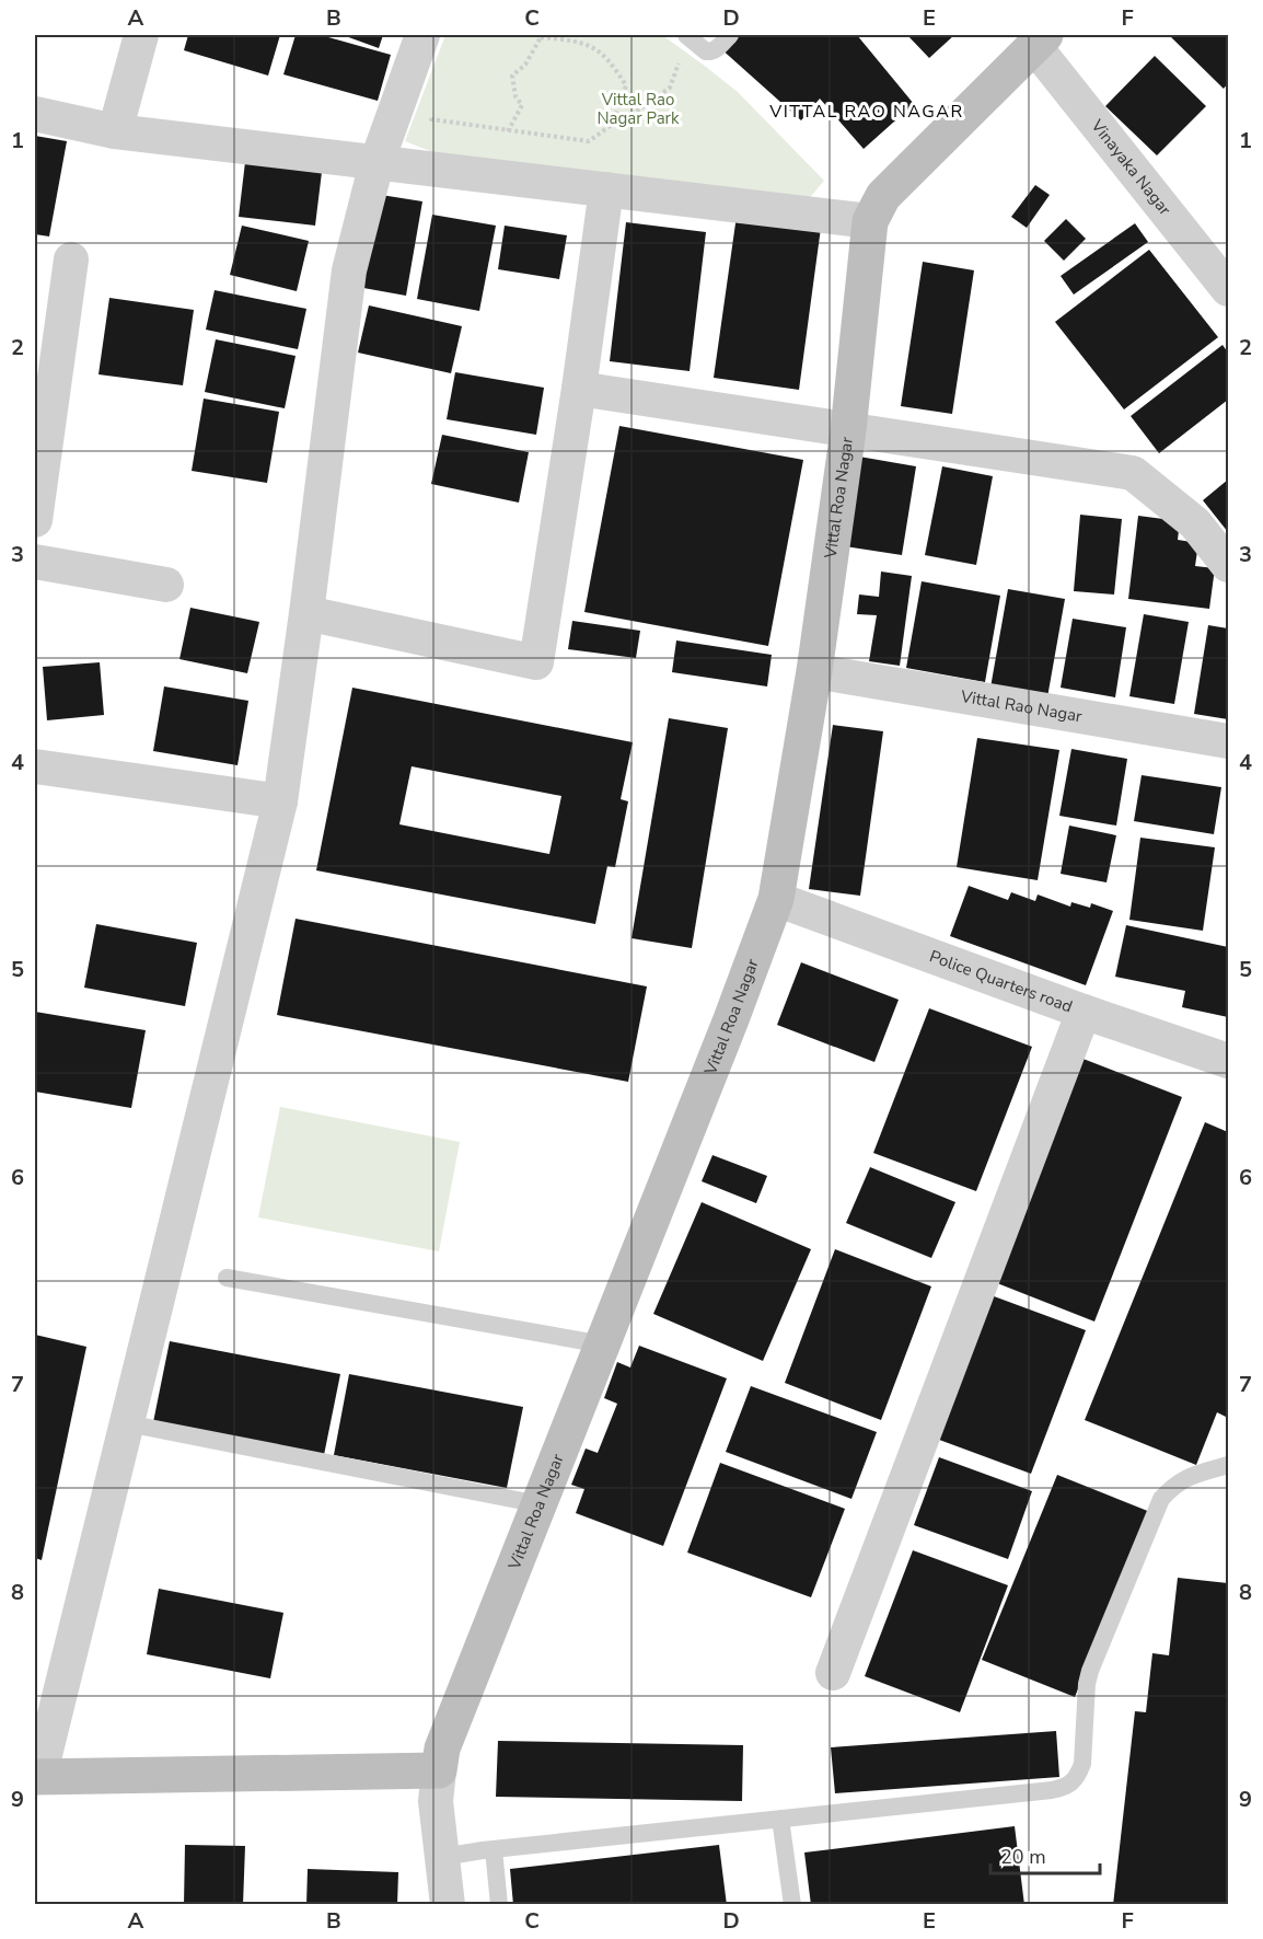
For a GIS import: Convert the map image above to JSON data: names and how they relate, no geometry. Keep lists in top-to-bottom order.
{
  "streets": {
    "street": [
      "Vinayaka Nagar",
      "Vittal Roa Nagar",
      "Vittal Rao Nagar",
      "Police Quarters road"
    ]
  },
  "crossings": [
    ["Vittal Roa Nagar", "Vittal Rao Nagar"],
    ["Vittal Roa Nagar", "Police Quarters road"]
  ],
  "districts": ["VITTAL RAO NAGAR"],
  "parks": ["Vittal Rao Nagar Park"],
  "scale_bar": "20 m",
  "grid": {
    "columns": [
      "A",
      "B",
      "C",
      "D",
      "E",
      "F"
    ],
    "rows": [
      "1",
      "2",
      "3",
      "4",
      "5",
      "6",
      "7",
      "8",
      "9"
    ]
  }
}
